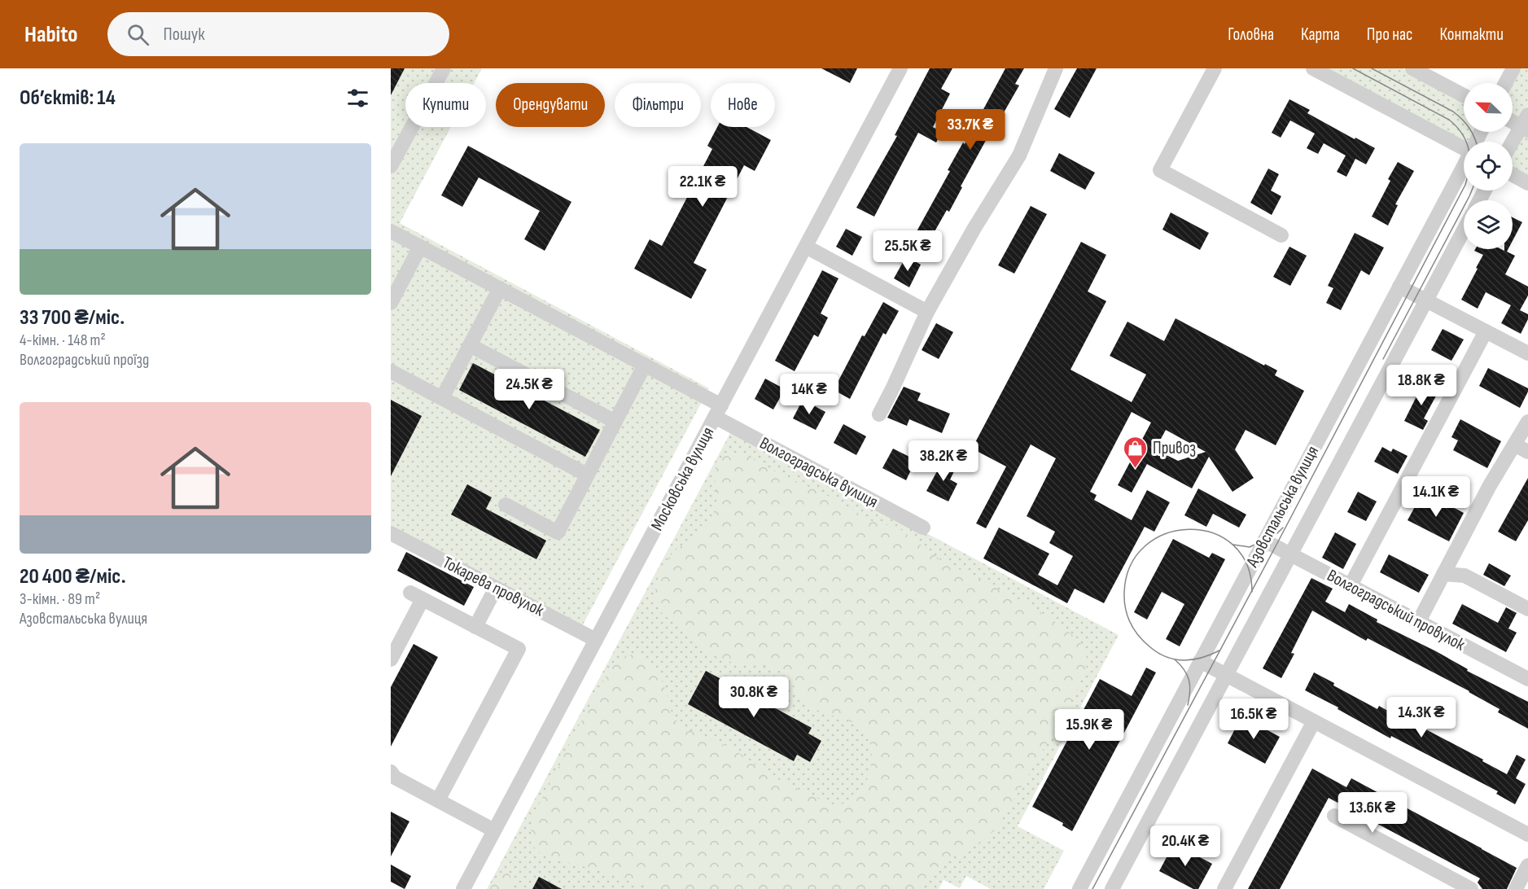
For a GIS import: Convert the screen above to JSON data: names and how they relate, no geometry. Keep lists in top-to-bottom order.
{
  "streets": {
    "street": [
      "Волгоградська вулиця",
      "Московська вулиця",
      "Азовстальська вулиця",
      "Токарева провулок",
      "Волгоградський провулок"
    ]
  },
  "crossings": [
    ["Волгоградська вулиця", "Московська вулиця"],
    ["Московська вулиця", "Токарева провулок"],
    ["Азовстальська вулиця", "Волгоградський провулок"]
  ],
  "places": {
    "shop": ["Привоз"]
  },
  "north": "top left",
  "page": {
    "header": "Habito",
    "search": "Пошук",
    "nav": [
      "Головна",
      "Карта",
      "Про нас",
      "Контакти"
    ],
    "heading": "Об’єктів: 14",
    "chip": [
      "Купити",
      "Орендувати",
      "Фільтри",
      "Нове"
    ],
    "price": [
      "33.7K ₴",
      "22.1K ₴",
      "25.5K ₴",
      "18.8K ₴",
      "24.5K ₴",
      "14K ₴",
      "38.2K ₴",
      "14.1K ₴",
      "30.8K ₴",
      "14.3K ₴",
      "16.5K ₴",
      "15.9K ₴",
      "13.6K ₴",
      "20.4K ₴"
    ],
    "list": [
      {
        "name": "33 700 ₴/міс.",
        "note": "4-кімн. · 148 m² · Волгоградський проїзд"
      },
      {
        "name": "20 400 ₴/міс.",
        "note": "3-кімн. · 89 m² · Азовстальська вулиця"
      }
    ]
  }
}
